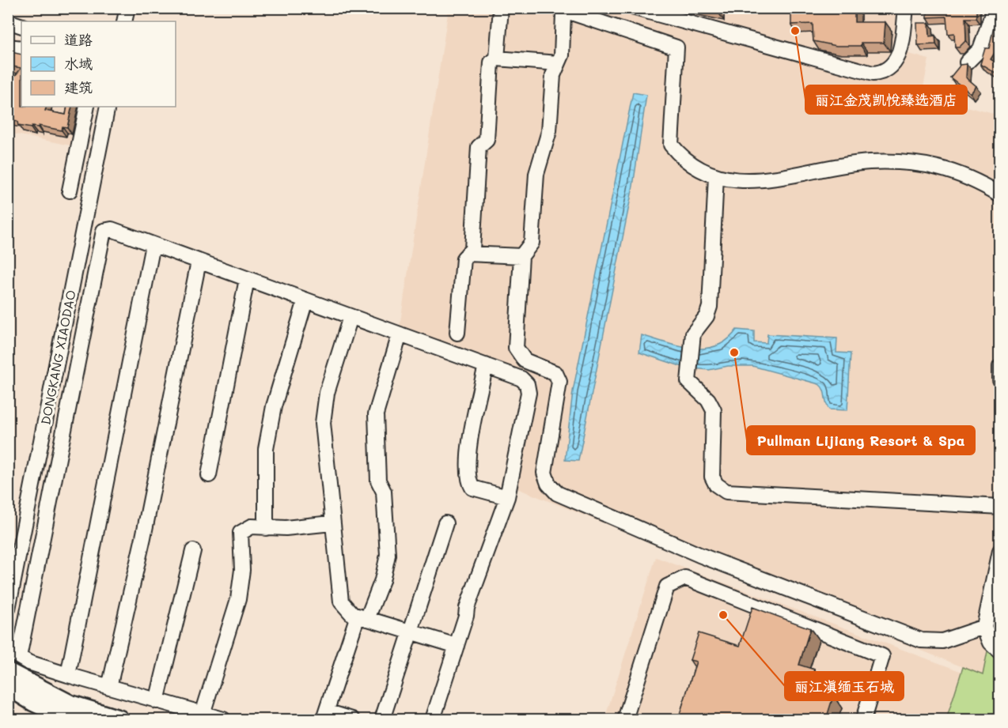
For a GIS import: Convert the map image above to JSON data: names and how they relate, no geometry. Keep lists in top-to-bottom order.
{
  "streets": {
    "street": ["DONGKANG XIAODAO"]
  },
  "places": ["丽江金茂凯悦臻选酒店", "Pullman Lijiang Resort & Spa", "丽江滇缅玉石城"],
  "legend": ["道路", "水域", "建筑"]
}
